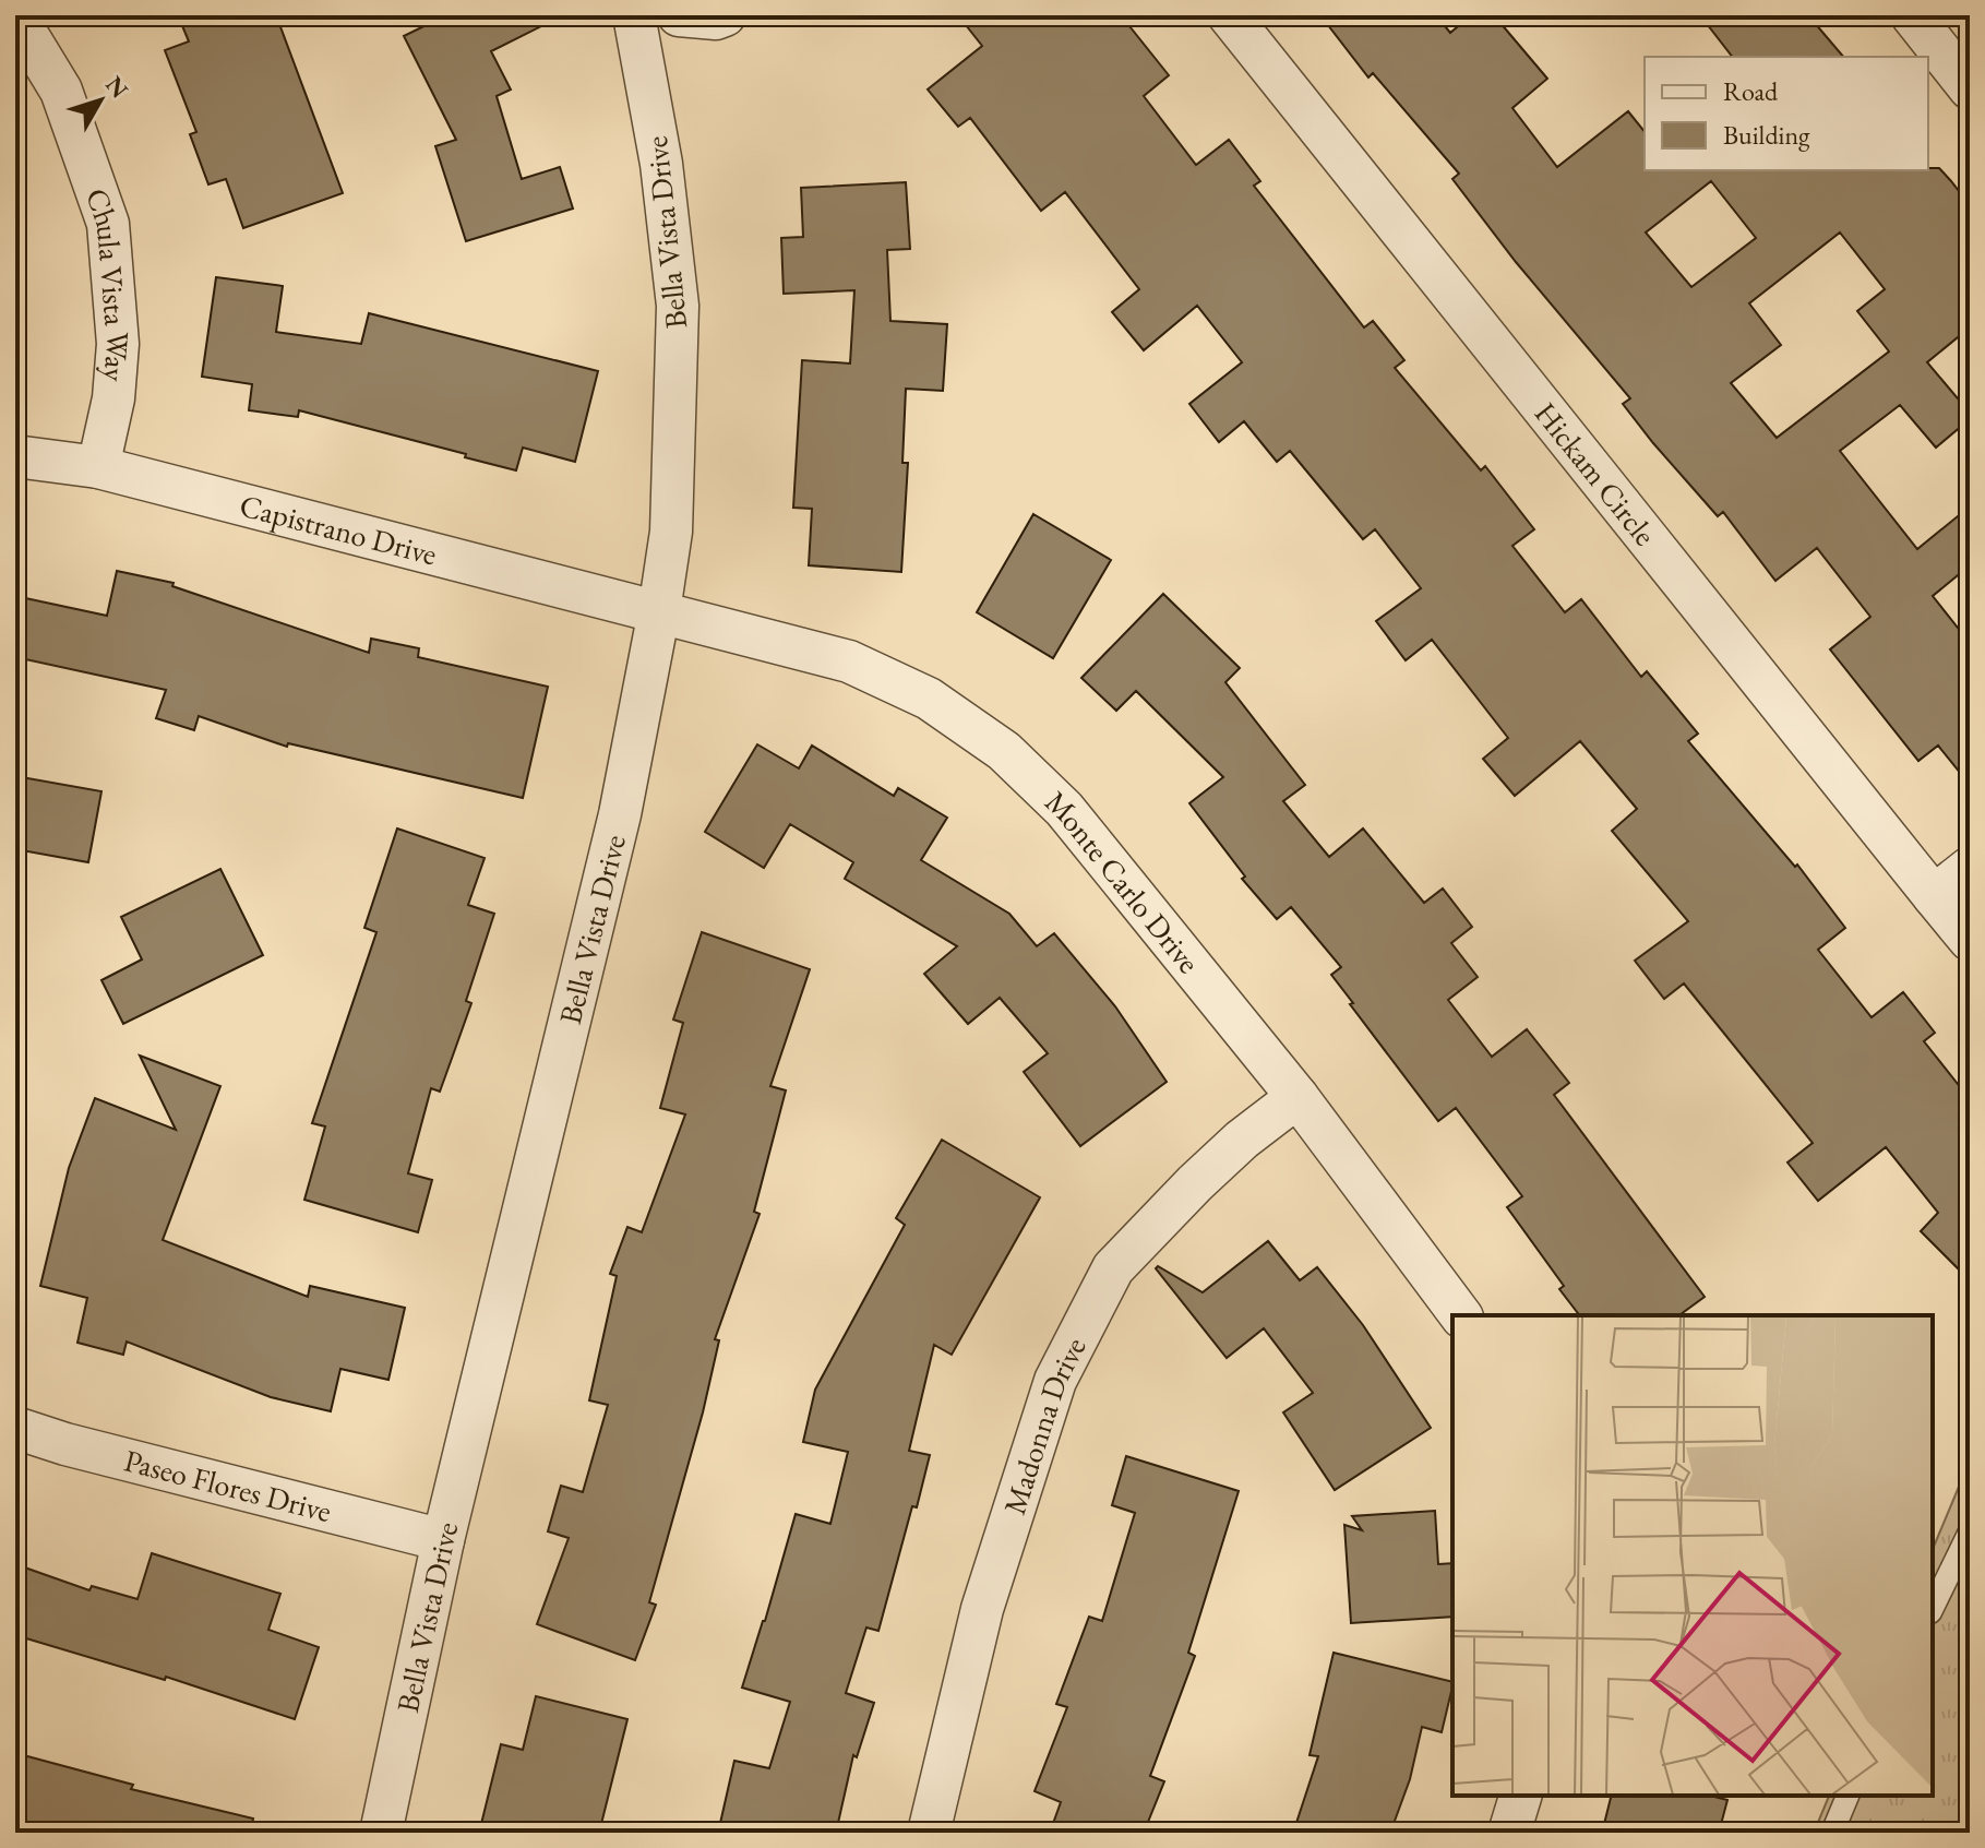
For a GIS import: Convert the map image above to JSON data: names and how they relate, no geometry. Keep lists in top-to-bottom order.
{
  "streets": {
    "street": [
      "Bella Vista Drive",
      "Chula Vista Way",
      "Hickam Circle",
      "Capistrano Drive",
      "Monte Carlo Drive",
      "Madonna Drive",
      "Paseo Flores Drive"
    ]
  },
  "crossings": [
    ["Bella Vista Drive", "Capistrano Drive"],
    ["Bella Vista Drive", "Monte Carlo Drive"],
    ["Bella Vista Drive", "Paseo Flores Drive"],
    ["Chula Vista Way", "Capistrano Drive"],
    ["Capistrano Drive", "Monte Carlo Drive"],
    ["Monte Carlo Drive", "Madonna Drive"]
  ],
  "legend": ["Road", "Building"],
  "north": "top right"
}
